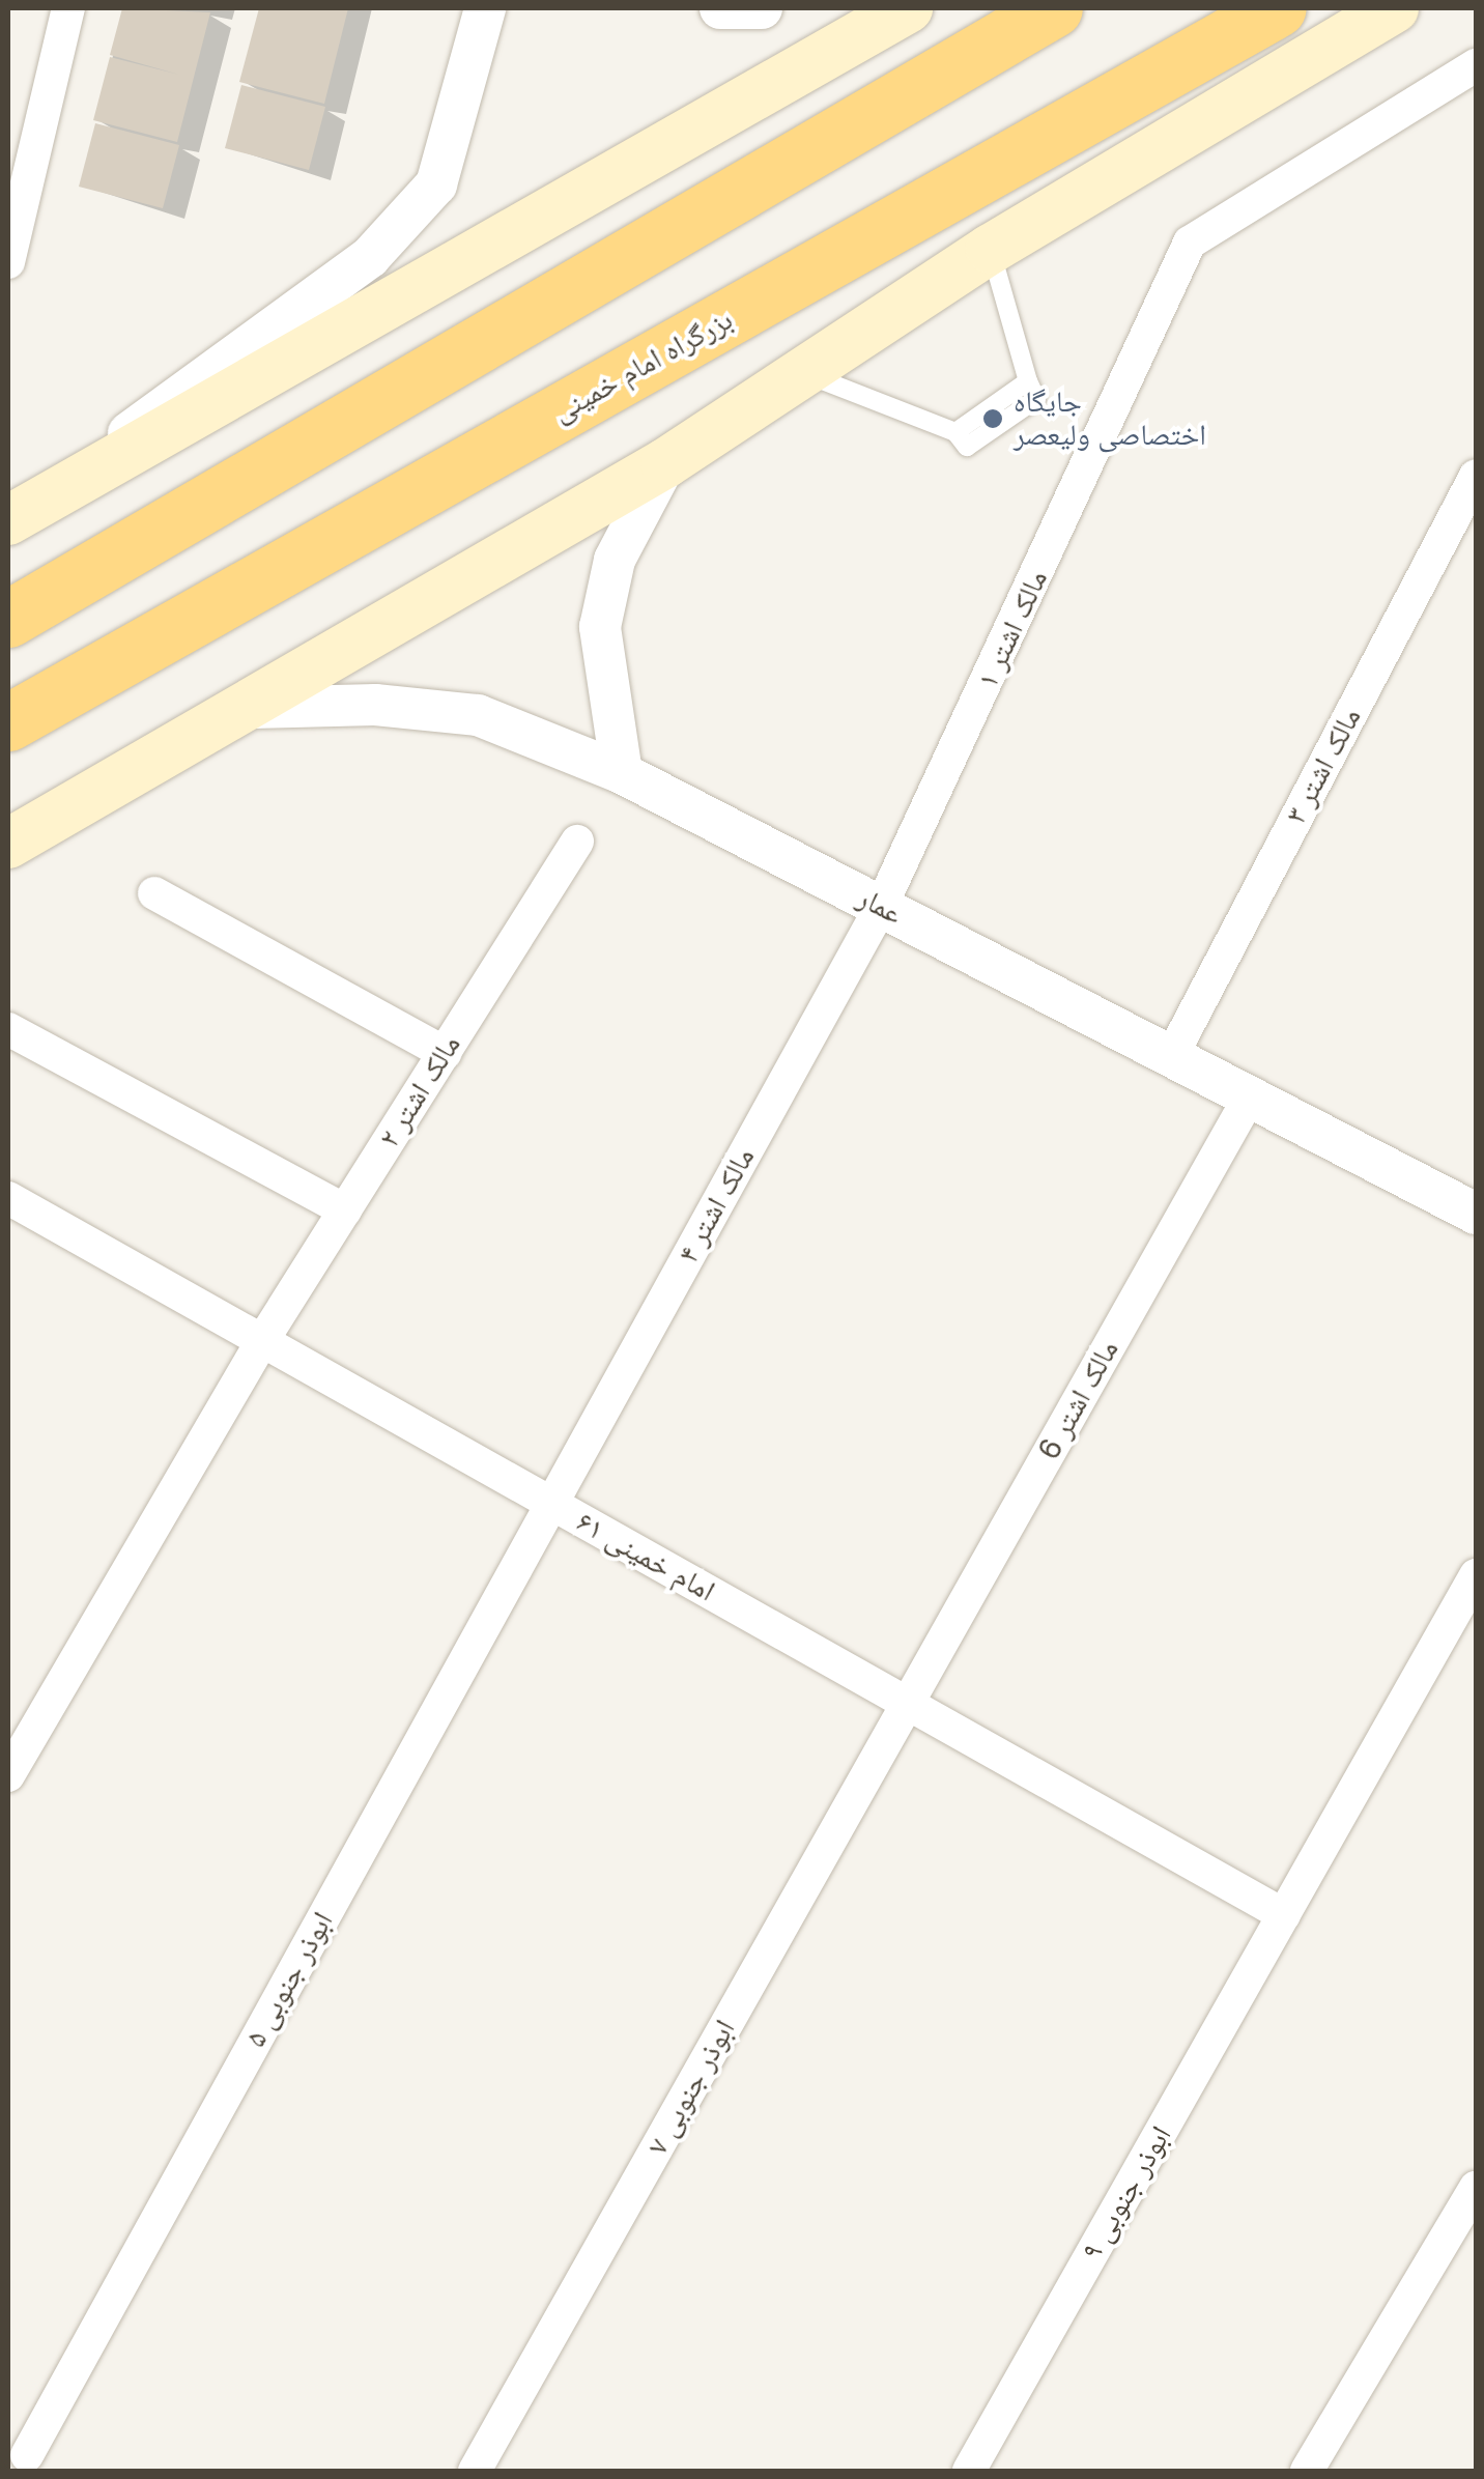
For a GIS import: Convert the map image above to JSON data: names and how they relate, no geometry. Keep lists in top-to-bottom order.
{
  "streets": {
    "highway": ["بزرگراه امام خمینی"],
    "street": [
      "مالک اشتر ۱",
      "مالک اشتر ۳",
      "عمار",
      "مالک اشتر ۲",
      "مالک اشتر ۴",
      "مالک اشتر 6",
      "امام خمینی ۶۱",
      "ابوذر جنوبی ۵",
      "ابوذر جنوبی ۷",
      "ابوذر جنوبی ۹"
    ]
  },
  "crossings": [
    ["مالک اشتر ۱", "عمار"],
    ["مالک اشتر ۱", "مالک اشتر ۴"],
    ["مالک اشتر ۳", "عمار"],
    ["عمار", "مالک اشتر ۴"],
    ["عمار", "مالک اشتر 6"],
    ["مالک اشتر ۲", "امام خمینی ۶۱"],
    ["مالک اشتر ۴", "امام خمینی ۶۱"],
    ["مالک اشتر ۴", "ابوذر جنوبی ۵"],
    ["مالک اشتر 6", "امام خمینی ۶۱"],
    ["مالک اشتر 6", "ابوذر جنوبی ۷"],
    ["امام خمینی ۶۱", "ابوذر جنوبی ۵"],
    ["امام خمینی ۶۱", "ابوذر جنوبی ۷"],
    ["امام خمینی ۶۱", "ابوذر جنوبی ۹"]
  ],
  "places": ["جایگاه اختصاصی ولیعصر"]
}
